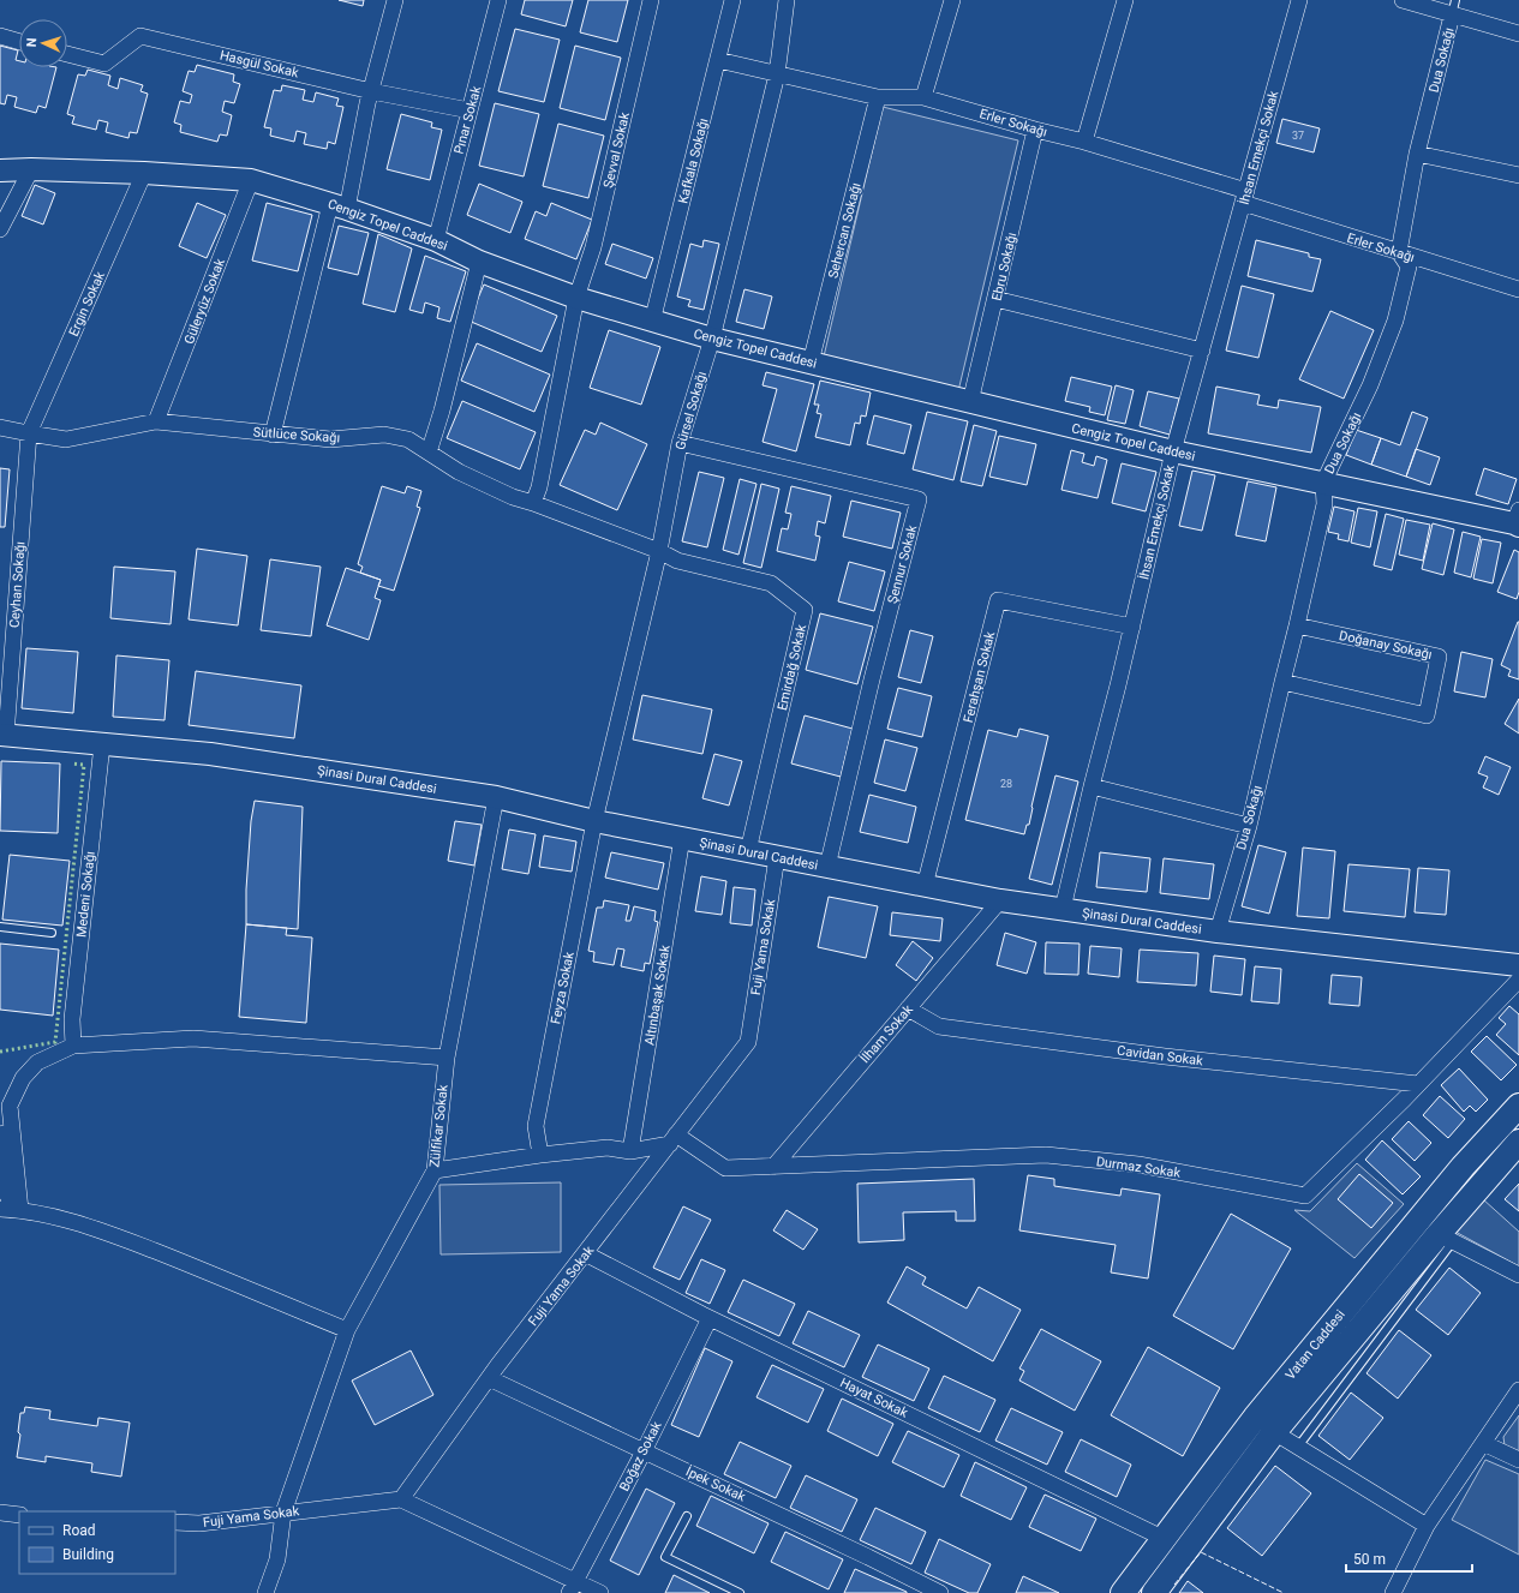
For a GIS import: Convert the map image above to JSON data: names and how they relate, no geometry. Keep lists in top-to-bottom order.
{
  "streets": {
    "main road": ["Vatan Caddesi"],
    "street": [
      "Dua Sokağı",
      "Hasgül Sokak",
      "Pınar Sokak",
      "Erler Sokağı",
      "İhsan Emekçi Sokak",
      "Şevval Sokak",
      "Kafkala Sokağı",
      "Cengiz Topel Caddesi",
      "Sehercan Sokağı",
      "Ebru Sokağı",
      "Güleryüz Sokak",
      "Ergin Sokak",
      "Gürsel Sokağı",
      "Sütlüce Sokağı",
      "Şennur Sokak",
      "Ceyhan Sokağı",
      "Doğanay Sokağı",
      "Emirdağ Sokak",
      "Ferahşan Sokak",
      "Şinasi Dural Caddesi",
      "Medeni Sokağı",
      "Fuji Yama Sokak",
      "Feyza Sokak",
      "Altınbaşak Sokak",
      "İlham Sokak",
      "Cavidan Sokak",
      "Zülfikar Sokak",
      "Durmaz Sokak",
      "Hayat Sokak",
      "Boğaz Sokak",
      "İpek Sokak"
    ]
  },
  "crossings": [
    ["Dua Sokağı", "Erler Sokağı"],
    ["Dua Sokağı", "Cengiz Topel Caddesi"],
    ["Dua Sokağı", "Doğanay Sokağı"],
    ["Dua Sokağı", "Şinasi Dural Caddesi"],
    ["Hasgül Sokak", "Pınar Sokak"],
    ["Pınar Sokak", "Cengiz Topel Caddesi"],
    ["Erler Sokağı", "İhsan Emekçi Sokak"],
    ["Erler Sokağı", "Kafkala Sokağı"],
    ["Erler Sokağı", "Sehercan Sokağı"],
    ["Erler Sokağı", "Ebru Sokağı"],
    ["Erler Sokağı", "Gürsel Sokağı"],
    ["İhsan Emekçi Sokak", "Cengiz Topel Caddesi"],
    ["İhsan Emekçi Sokak", "Ferahşan Sokak"],
    ["İhsan Emekçi Sokak", "Şinasi Dural Caddesi"],
    ["Şevval Sokak", "Cengiz Topel Caddesi"],
    ["Şevval Sokak", "Sütlüce Sokağı"],
    ["Kafkala Sokağı", "Cengiz Topel Caddesi"],
    ["Cengiz Topel Caddesi", "Sehercan Sokağı"],
    ["Cengiz Topel Caddesi", "Ebru Sokağı"],
    ["Cengiz Topel Caddesi", "Güleryüz Sokak"],
    ["Cengiz Topel Caddesi", "Ergin Sokak"],
    ["Cengiz Topel Caddesi", "Gürsel Sokağı"],
    ["Güleryüz Sokak", "Sütlüce Sokağı"],
    ["Ergin Sokak", "Sütlüce Sokağı"],
    ["Ergin Sokak", "Ceyhan Sokağı"],
    ["Gürsel Sokağı", "Sütlüce Sokağı"],
    ["Gürsel Sokağı", "Şennur Sokak"],
    ["Gürsel Sokağı", "Emirdağ Sokak"],
    ["Gürsel Sokağı", "Şinasi Dural Caddesi"],
    ["Gürsel Sokağı", "Feyza Sokak"],
    ["Sütlüce Sokağı", "Ceyhan Sokağı"],
    ["Sütlüce Sokağı", "Emirdağ Sokak"],
    ["Şennur Sokak", "Şinasi Dural Caddesi"],
    ["Ceyhan Sokağı", "Şinasi Dural Caddesi"],
    ["Emirdağ Sokak", "Şinasi Dural Caddesi"],
    ["Ferahşan Sokak", "Şinasi Dural Caddesi"],
    ["Şinasi Dural Caddesi", "Medeni Sokağı"],
    ["Şinasi Dural Caddesi", "Fuji Yama Sokak"],
    ["Şinasi Dural Caddesi", "Feyza Sokak"],
    ["Şinasi Dural Caddesi", "Altınbaşak Sokak"],
    ["Şinasi Dural Caddesi", "İlham Sokak"],
    ["Şinasi Dural Caddesi", "Zülfikar Sokak"],
    ["Fuji Yama Sokak", "Zülfikar Sokak"],
    ["Fuji Yama Sokak", "Durmaz Sokak"],
    ["Fuji Yama Sokak", "Hayat Sokak"],
    ["Fuji Yama Sokak", "İpek Sokak"],
    ["İlham Sokak", "Cavidan Sokak"],
    ["İlham Sokak", "Durmaz Sokak"],
    ["Cavidan Sokak", "Durmaz Sokak"],
    ["Vatan Caddesi", "Hayat Sokak"],
    ["Hayat Sokak", "Boğaz Sokak"],
    ["Boğaz Sokak", "İpek Sokak"]
  ],
  "house_numbers": ["37", "28"],
  "legend": ["Road", "Building"],
  "scale_bar": "50 m",
  "north": "left"
}
